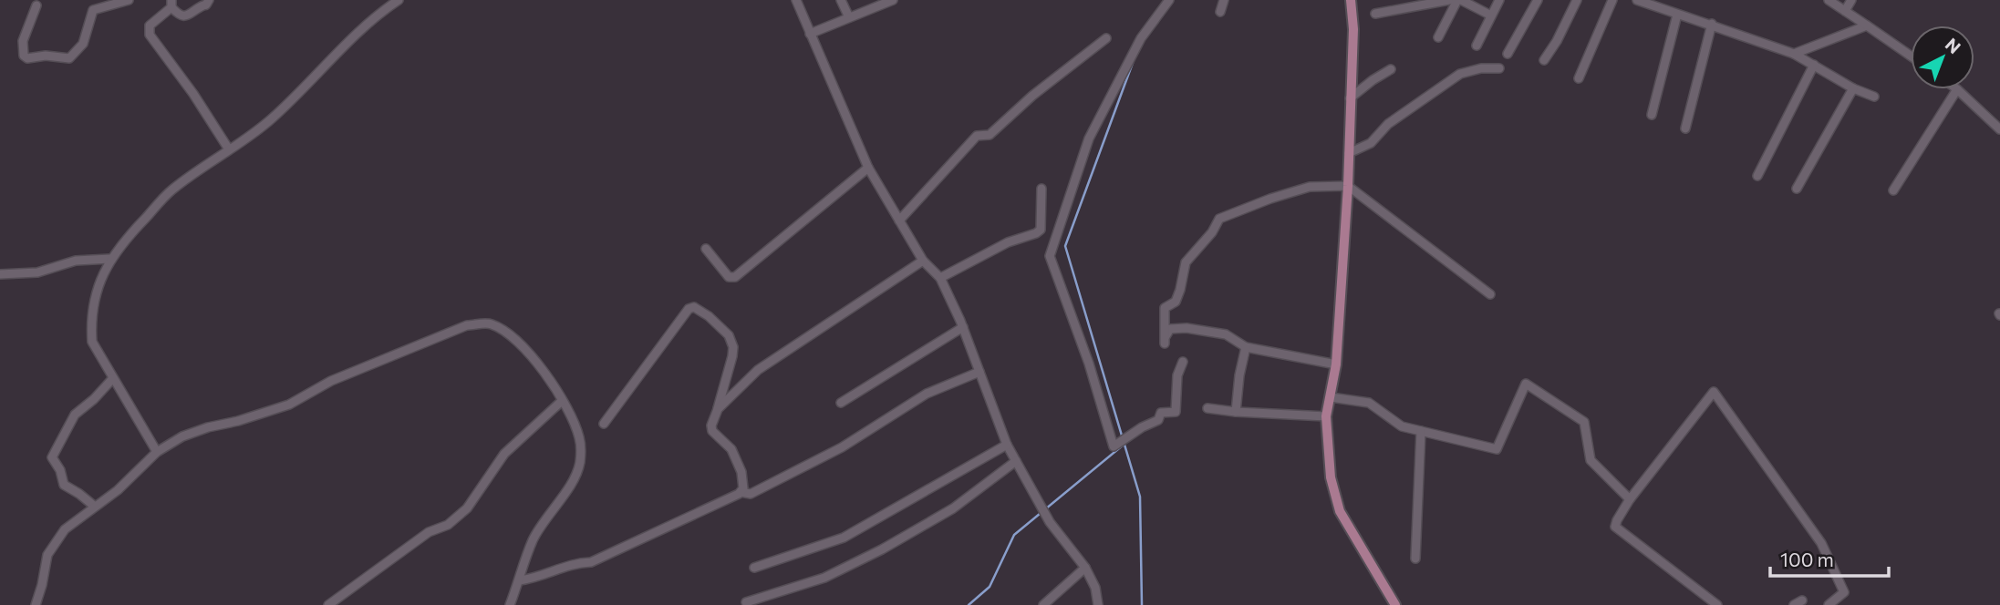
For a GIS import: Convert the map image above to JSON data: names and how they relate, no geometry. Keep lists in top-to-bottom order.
{
  "scale_bar": "100 m",
  "north": "top right"
}
